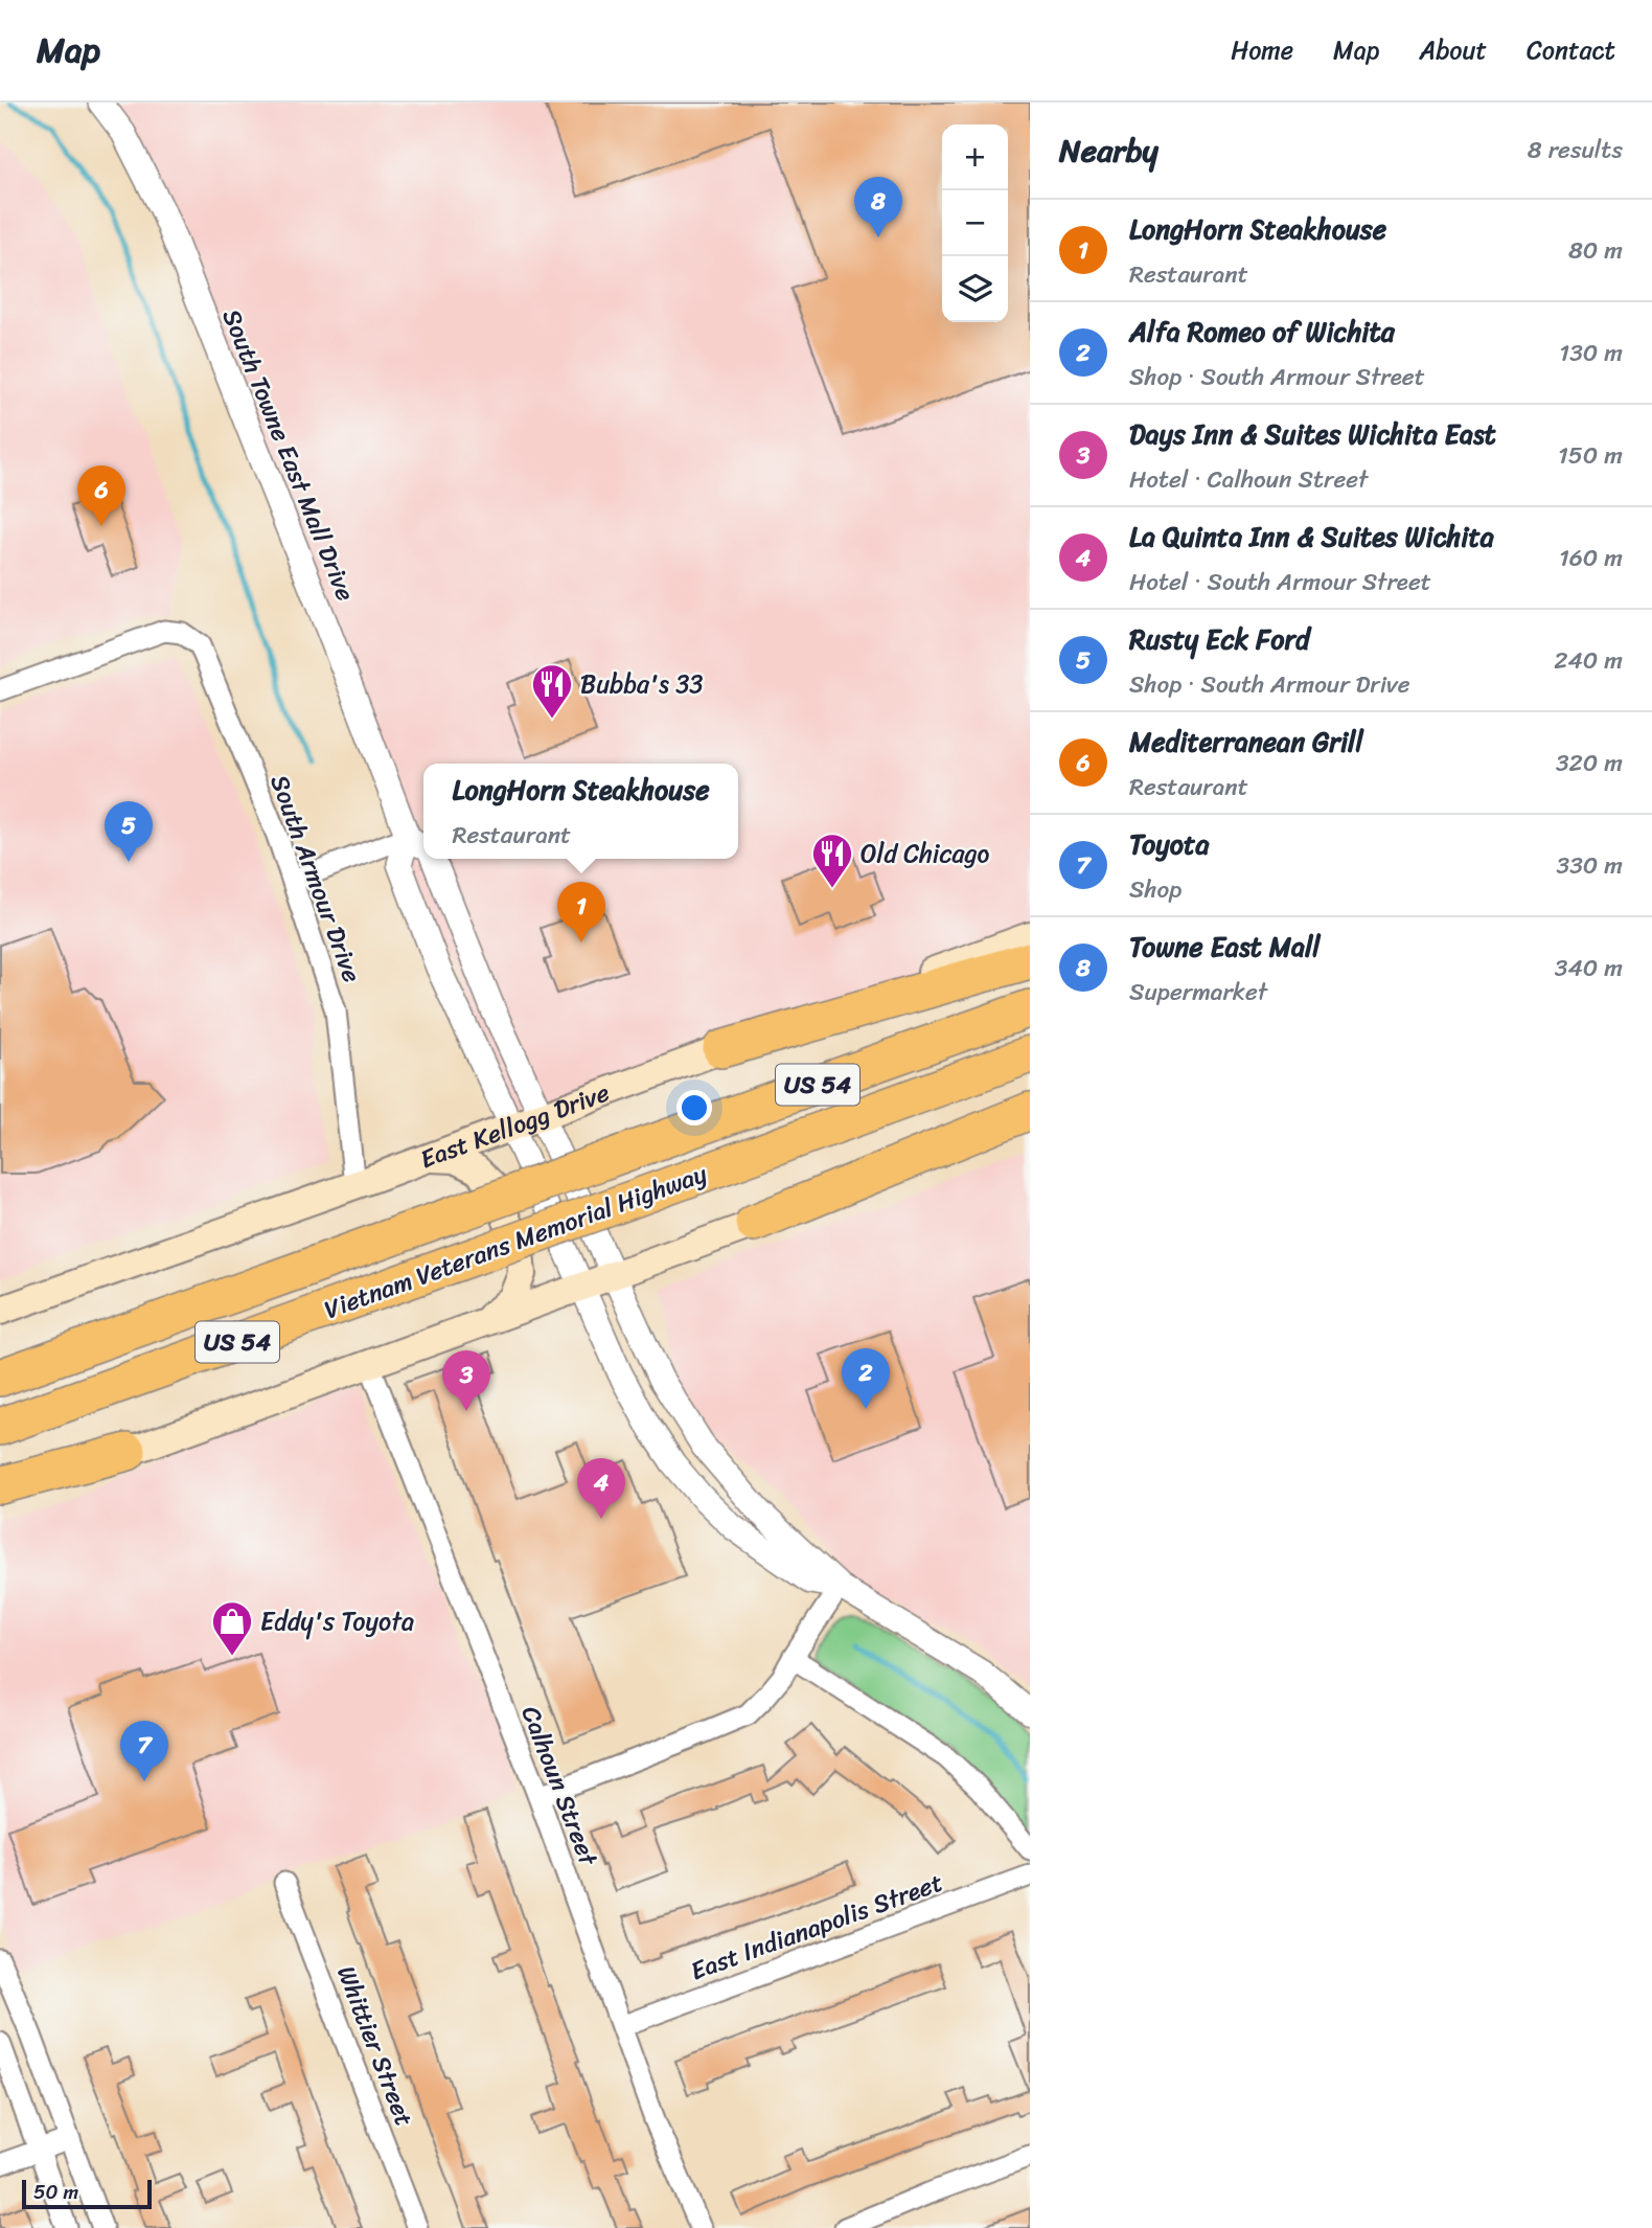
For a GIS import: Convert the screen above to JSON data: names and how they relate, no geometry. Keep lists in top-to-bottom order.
{
  "streets": {
    "highway": ["US 54", "Vietnam Veterans Memorial Highway"],
    "main road": ["East Kellogg Drive"],
    "street": [
      "South Towne East Mall Drive",
      "South Armour Drive",
      "Calhoun Street",
      "East Indianapolis Street",
      "Whittier Street"
    ]
  },
  "crossings": [
    ["South Towne East Mall Drive", "East Kellogg Drive"],
    ["South Armour Drive", "East Kellogg Drive"],
    ["Calhoun Street", "East Indianapolis Street"]
  ],
  "places": {
    "restaurant": ["Bubba's 33", "Old Chicago"],
    "shop": ["Eddy's Toyota"]
  },
  "scale_bar": "50 m",
  "page": {
    "header": "Map",
    "nav": [
      "Home",
      "Map",
      "About",
      "Contact"
    ],
    "heading": ["Nearby", "8 results"],
    "map_buttons": ["+", "−"],
    "pins": [
      "8",
      "6",
      "5",
      "1",
      "2",
      "3",
      "4",
      "7"
    ],
    "list": [
      {
        "mark": "1",
        "name": "LongHorn Steakhouse",
        "note": "Restaurant",
        "value": "80 m"
      },
      {
        "mark": "2",
        "name": "Alfa Romeo of Wichita",
        "note": "Shop · South Armour Street",
        "value": "130 m"
      },
      {
        "mark": "3",
        "name": "Days Inn & Suites Wichita East",
        "note": "Hotel · Calhoun Street",
        "value": "150 m"
      },
      {
        "mark": "4",
        "name": "La Quinta Inn & Suites Wichita",
        "note": "Hotel · South Armour Street",
        "value": "160 m"
      },
      {
        "mark": "5",
        "name": "Rusty Eck Ford",
        "note": "Shop · South Armour Drive",
        "value": "240 m"
      },
      {
        "mark": "6",
        "name": "Mediterranean Grill",
        "note": "Restaurant",
        "value": "320 m"
      },
      {
        "mark": "7",
        "name": "Toyota",
        "note": "Shop",
        "value": "330 m"
      },
      {
        "mark": "8",
        "name": "Towne East Mall",
        "note": "Supermarket",
        "value": "340 m"
      }
    ],
    "popup": ["LongHorn Steakhouse", "Restaurant"],
    "scale": "50 m"
  }
}
